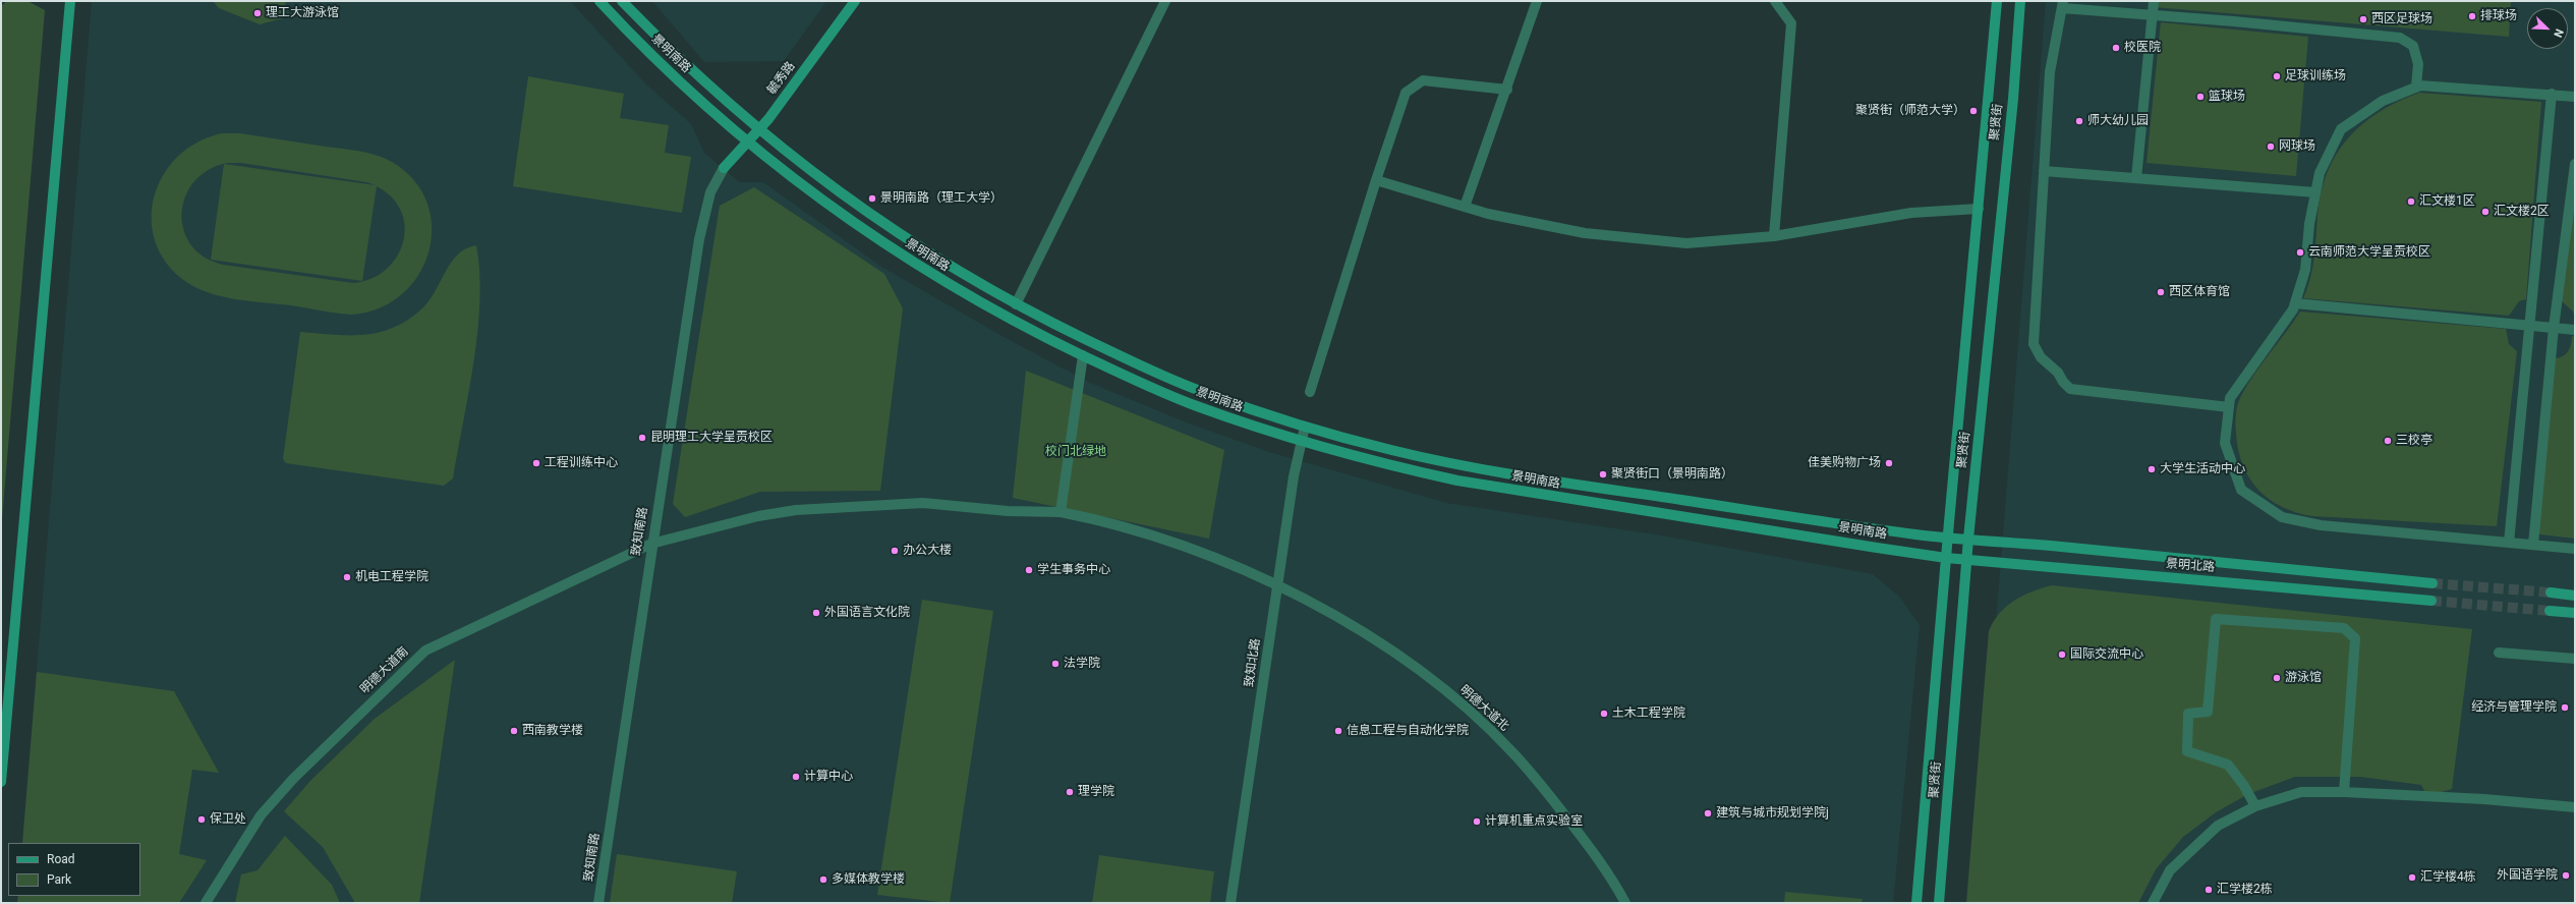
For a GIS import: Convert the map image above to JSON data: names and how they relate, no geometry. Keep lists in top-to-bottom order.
{
  "streets": {
    "street": [
      "景明南路",
      "毓秀路",
      "聚贤街",
      "致知南路",
      "景明北路",
      "致知北路",
      "明德大道南",
      "明德大道北"
    ]
  },
  "crossings": [
    ["景明南路", "毓秀路"],
    ["景明南路", "聚贤街"],
    ["景明南路", "景明北路"],
    ["景明南路", "致知北路"],
    ["毓秀路", "致知南路"],
    ["聚贤街", "景明北路"],
    ["致知南路", "明德大道南"],
    ["致知北路", "明德大道北"],
    ["明德大道南", "明德大道北"]
  ],
  "parks": ["校门北绿地"],
  "places": [
    "理工大游泳馆",
    "排球场",
    "西区足球场",
    "校医院",
    "足球训练场",
    "篮球场",
    "聚贤街（师范大学）",
    "师大幼儿园",
    "网球场",
    "景明南路（理工大学）",
    "汇文楼1区",
    "汇文楼2区",
    "云南师范大学呈贡校区",
    "西区体育馆",
    "昆明理工大学呈贡校区",
    "三校亭",
    "工程训练中心",
    "佳美购物广场",
    "大学生活动中心",
    "聚贤街口（景明南路）",
    "办公大楼",
    "学生事务中心",
    "机电工程学院",
    "外国语言文化院",
    "国际交流中心",
    "法学院",
    "游泳馆",
    "经济与管理学院",
    "土木工程学院",
    "西南教学楼",
    "信息工程与自动化学院",
    "计算中心",
    "理学院",
    "建筑与城市规划学院j",
    "保卫处",
    "计算机重点实验室",
    "外国语学院",
    "汇学楼4栋",
    "多媒体教学楼",
    "汇学楼2栋"
  ],
  "legend": ["Road", "Park"],
  "north": "bottom right"
}
